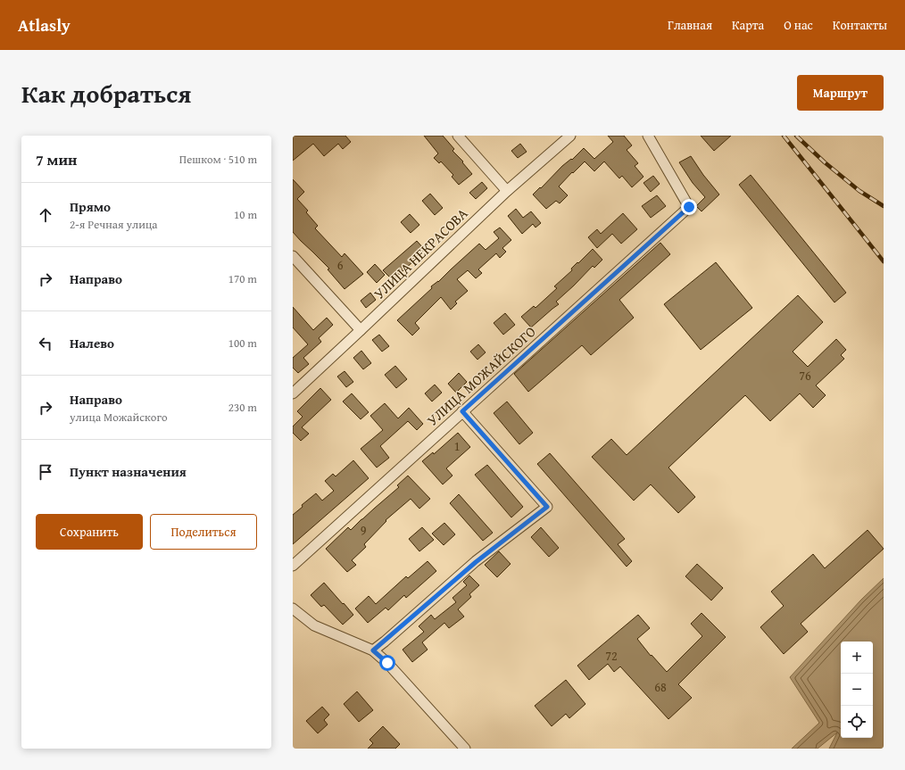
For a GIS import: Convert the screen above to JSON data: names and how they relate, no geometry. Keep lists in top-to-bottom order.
{
  "streets": {
    "street": ["УЛИЦА НЕКРАСОВА", "УЛИЦА МОЖАЙСКОГО"]
  },
  "house_numbers": [
    "6",
    "76",
    "1",
    "9",
    "72",
    "68"
  ],
  "page": {
    "header": "Atlasly",
    "nav": [
      "Главная",
      "Карта",
      "О нас",
      "Контакты"
    ],
    "title": "Как добраться",
    "buttons": [
      "Маршрут",
      ["Сохранить", "Поделиться"]
    ],
    "heading": ["7 мин", "Пешком · 510 m"],
    "list": [
      ["Прямо", "2-я Речная улица", "10 m"],
      ["Направо", "170 m"],
      ["Налево", "100 m"],
      ["Направо", "улица Можайского", "230 m"],
      "Пункт назначения"
    ],
    "map_buttons": ["+", "−"]
  }
}
